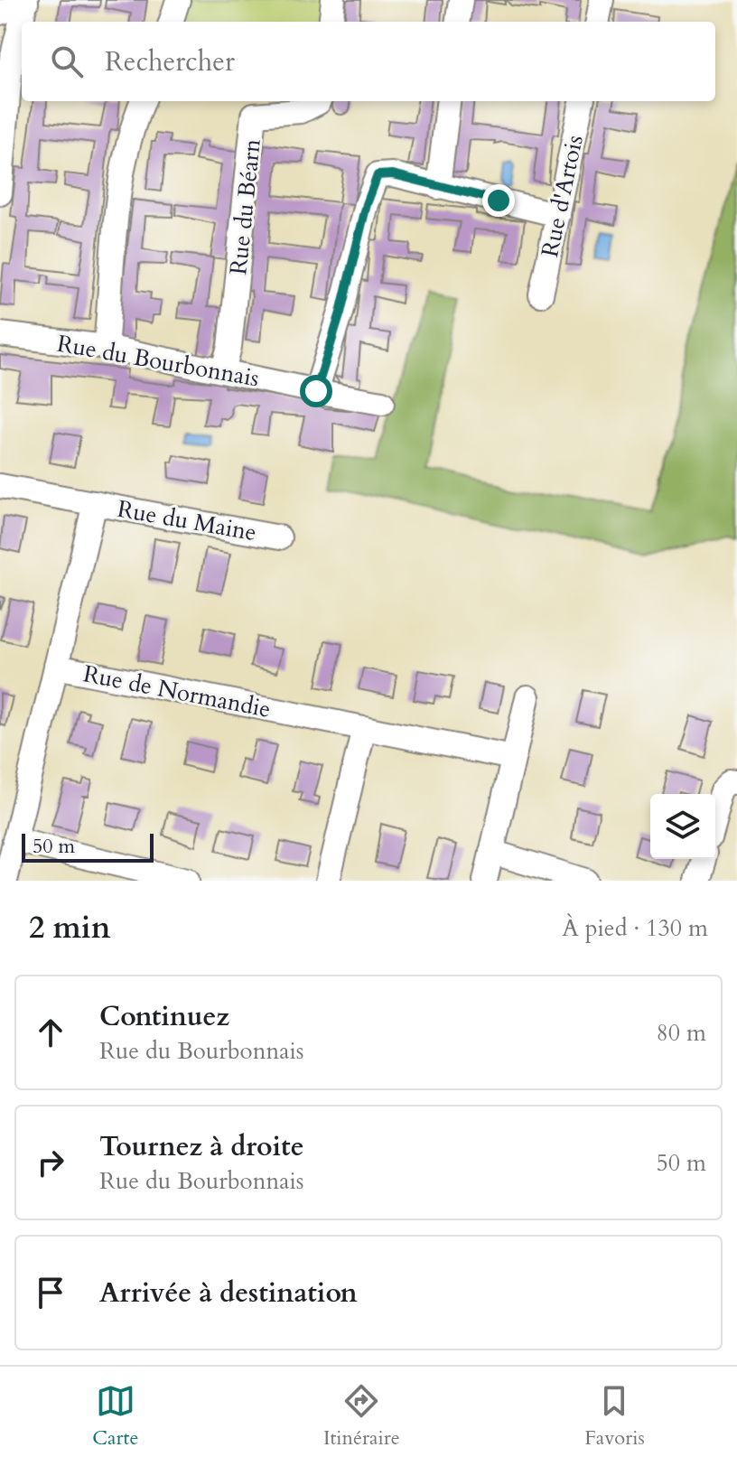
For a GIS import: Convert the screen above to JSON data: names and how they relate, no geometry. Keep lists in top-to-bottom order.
{
  "streets": {
    "street": [
      "Rue d'Artois",
      "Rue du Béarn",
      "Rue du Bourbonnais",
      "Rue du Maine",
      "Rue de Normandie"
    ]
  },
  "crossings": [
    ["Rue du Béarn", "Rue du Bourbonnais"],
    ["Rue du Maine", "Rue de Normandie"]
  ],
  "scale_bar": "50 m",
  "page": {
    "search": "Rechercher",
    "scale": "50 m",
    "heading": ["2 min", "À pied · 130 m"],
    "list": [
      ["Continuez", "Rue du Bourbonnais", "80 m"],
      ["Tournez à droite", "Rue du Bourbonnais", "50 m"],
      "Arrivée à destination"
    ],
    "nav": ["Carte", "Itinéraire", "Favoris"]
  }
}
